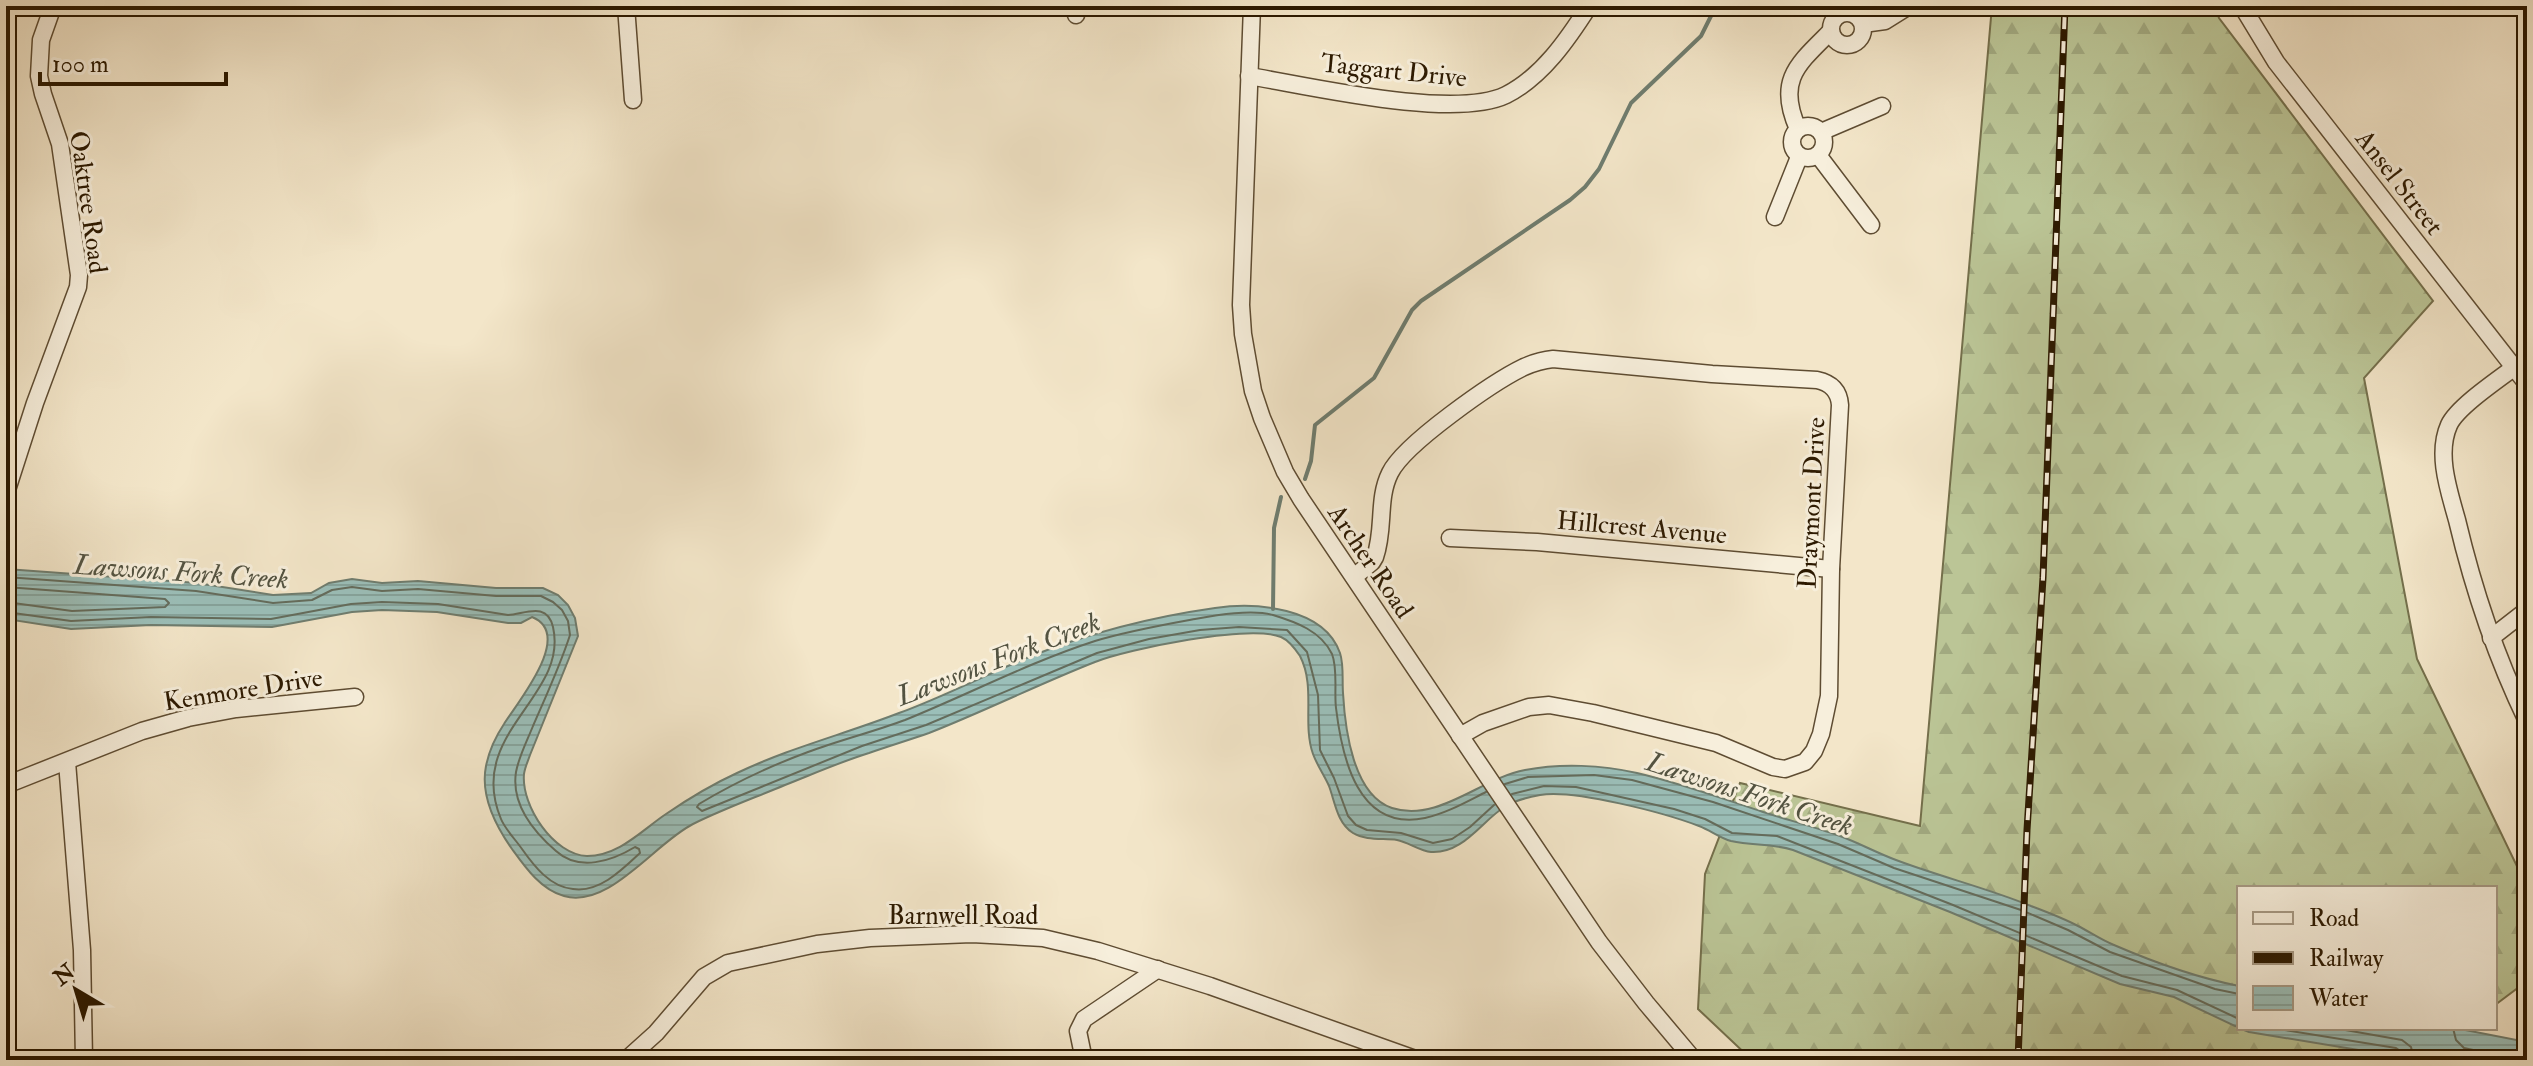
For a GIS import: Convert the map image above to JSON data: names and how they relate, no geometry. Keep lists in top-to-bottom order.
{
  "streets": {
    "street": [
      "Taggart Drive",
      "Ansel Street",
      "Oaktree Road",
      "Draymont Drive",
      "Hillcrest Avenue",
      "Archer Road",
      "Kenmore Drive",
      "Barnwell Road"
    ]
  },
  "crossings": [
    ["Taggart Drive", "Archer Road"],
    ["Draymont Drive", "Hillcrest Avenue"],
    ["Draymont Drive", "Archer Road"]
  ],
  "water": ["Lawsons Fork Creek"],
  "legend": ["Road", "Railway", "Water"],
  "scale_bar": "100 m",
  "north": "top left"
}
